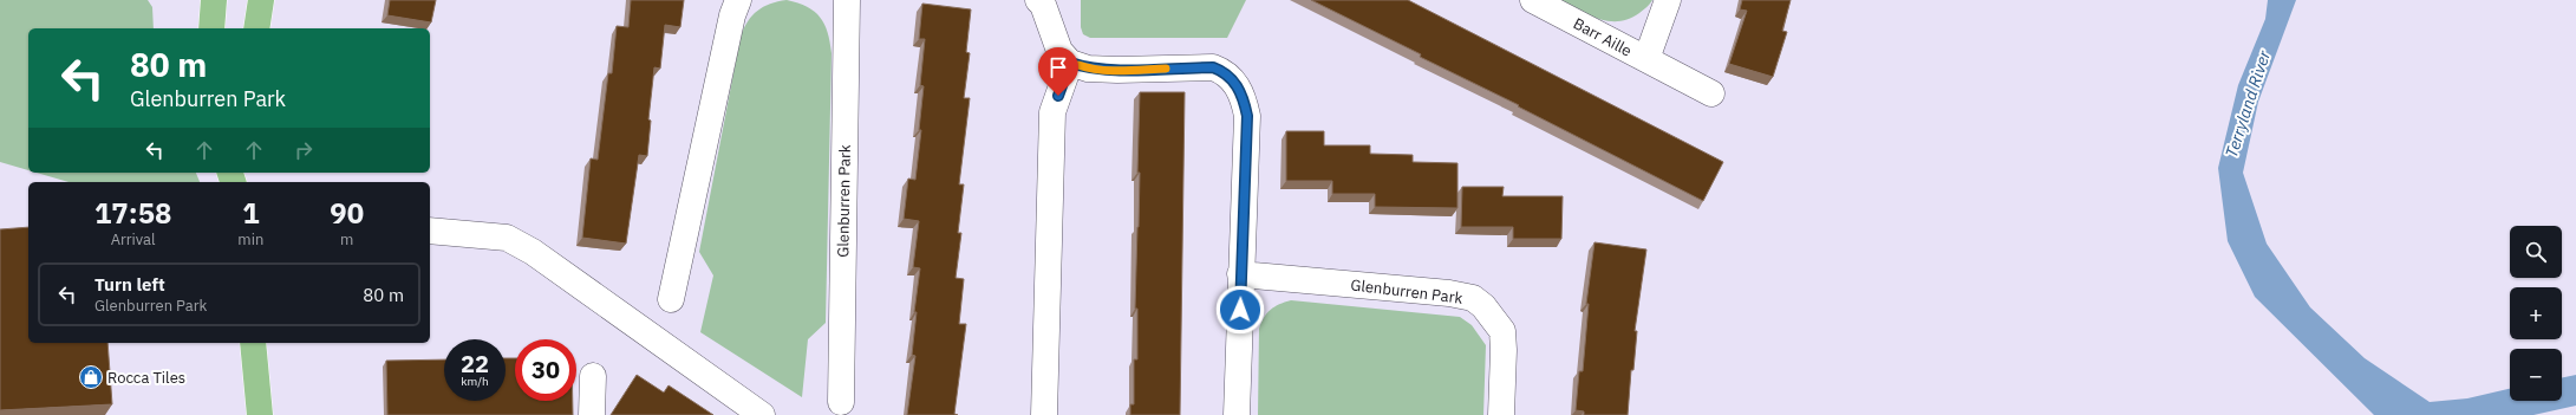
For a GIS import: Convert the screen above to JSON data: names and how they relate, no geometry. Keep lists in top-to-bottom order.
{
  "streets": {
    "street": ["Barr Aille", "Glenburren Park"]
  },
  "water": ["Terryland River"],
  "places": {
    "shop": ["Rocca Tiles"]
  },
  "page": {
    "turn": ["80 m", "Glenburren Park"],
    "eta": [
      "17:58",
      "Arrival",
      "1",
      "min",
      "90",
      "m"
    ],
    "map_buttons": ["+", "−"],
    "list": [
      {
        "name": "Turn left",
        "note": "Glenburren Park",
        "value": "80 m"
      }
    ],
    "speed": "22 km/h",
    "limit": "30"
  }
}
